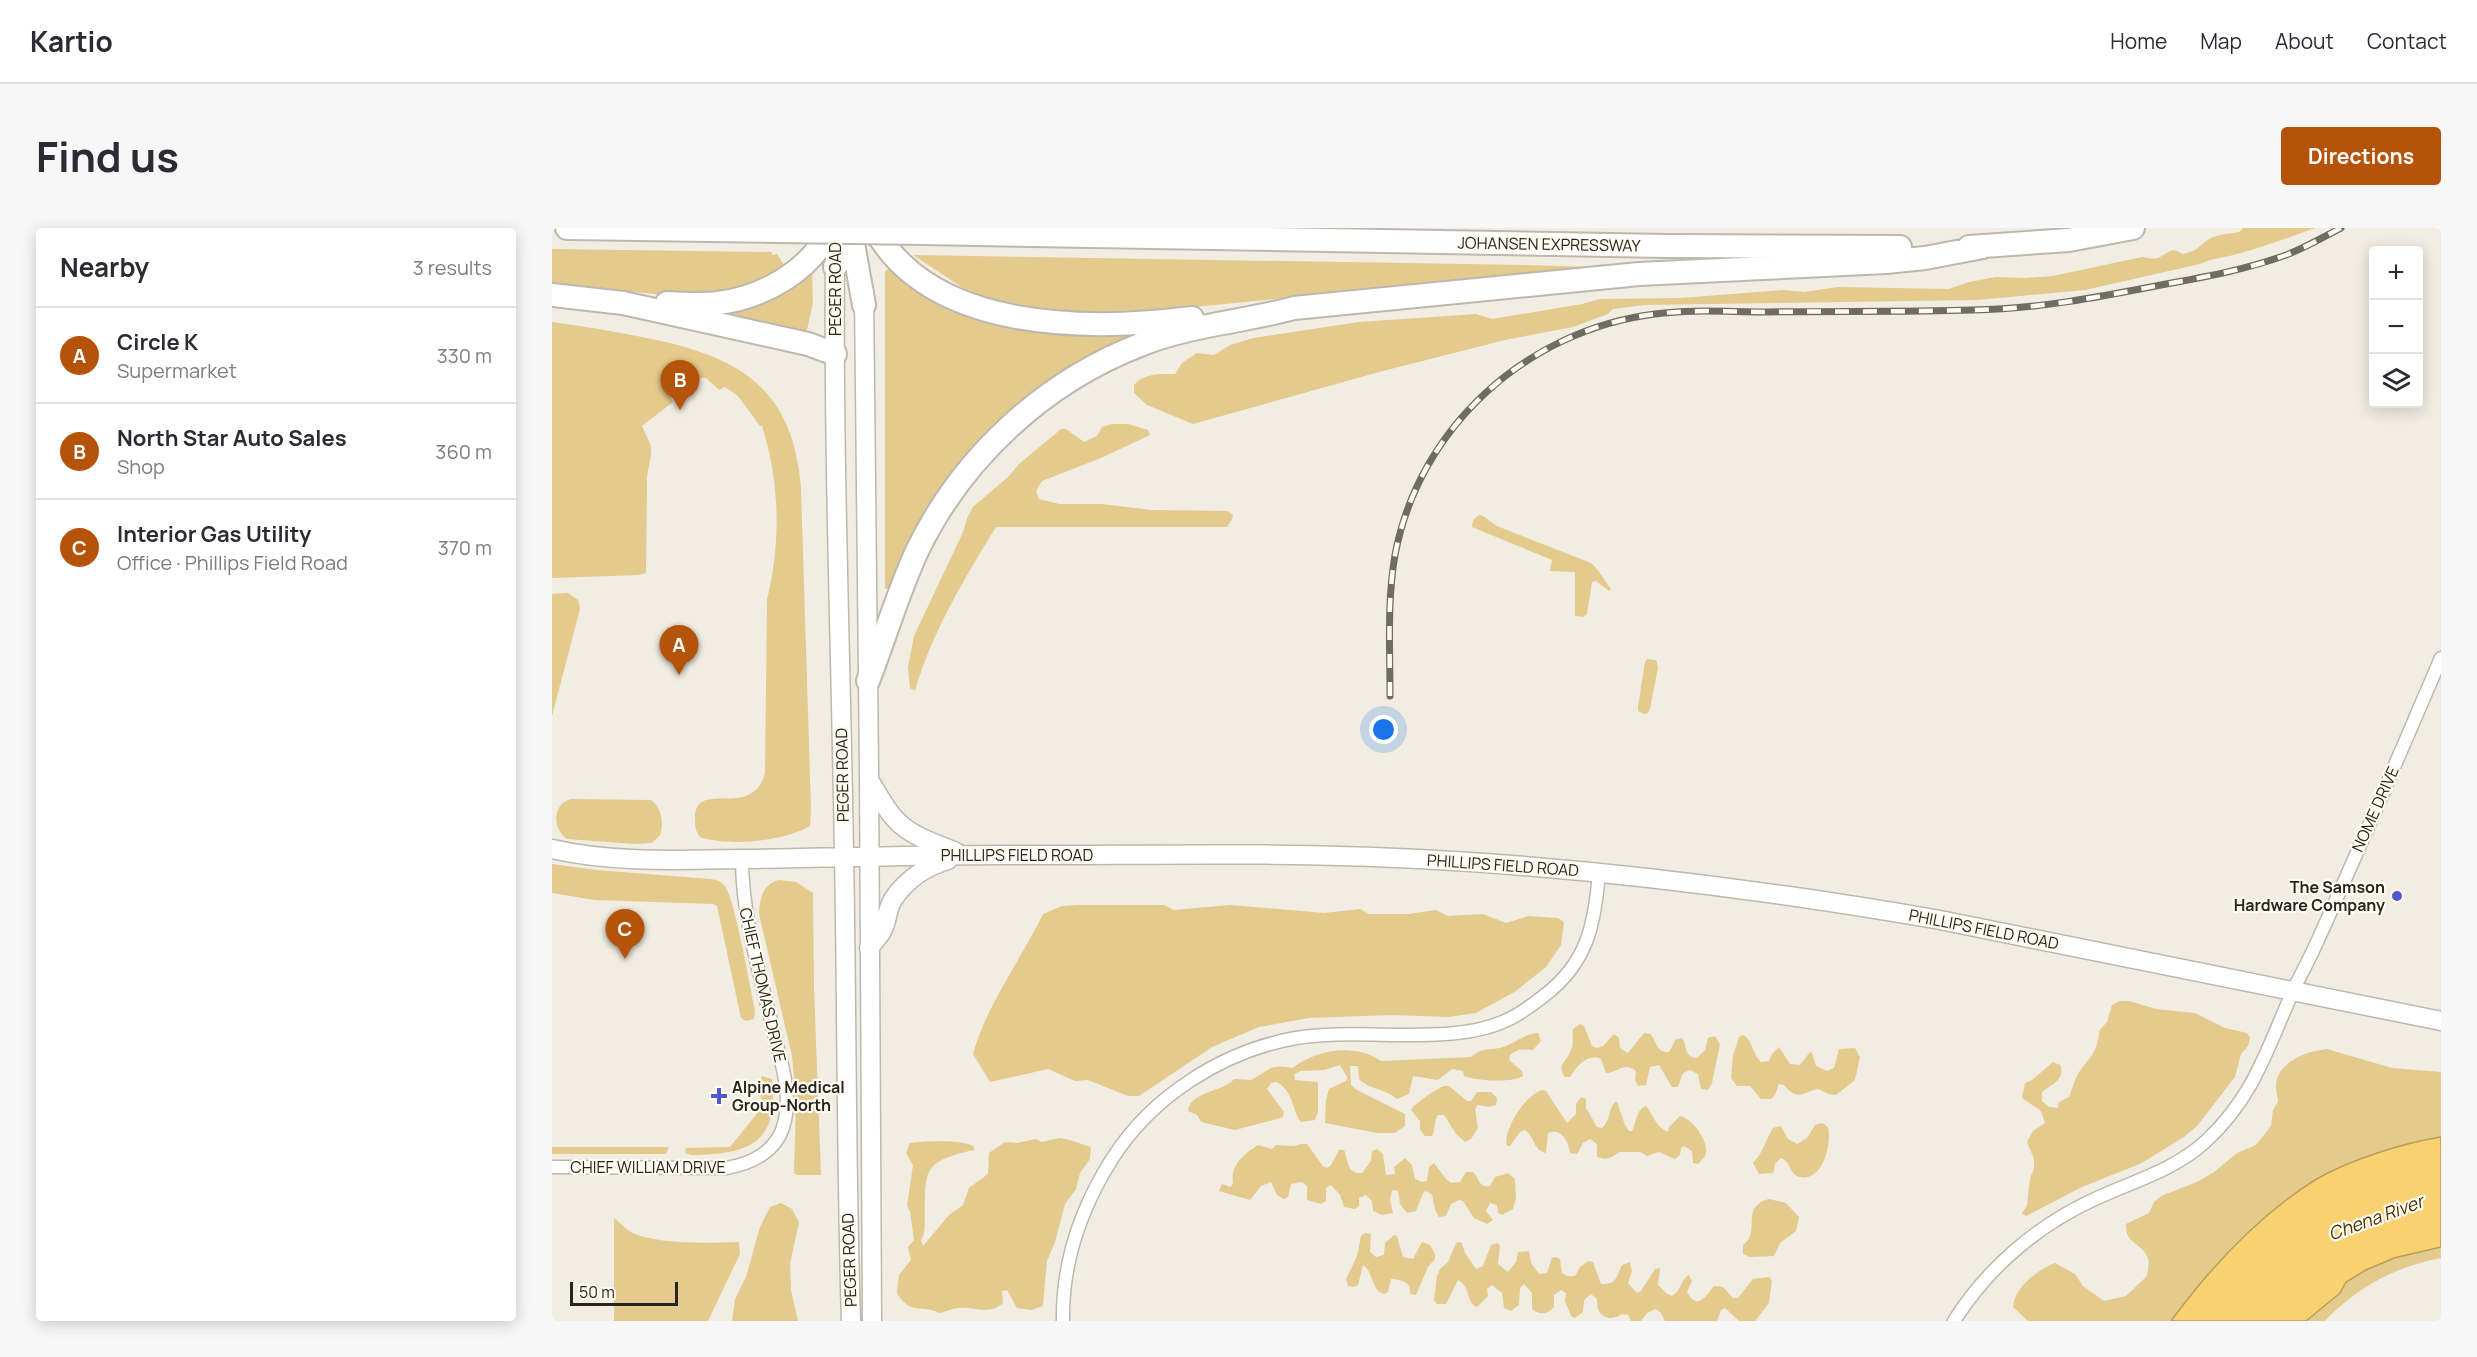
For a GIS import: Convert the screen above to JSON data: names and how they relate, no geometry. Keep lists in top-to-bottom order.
{
  "streets": {
    "highway": ["JOHANSEN EXPRESSWAY"],
    "main road": ["PEGER ROAD", "PHILLIPS FIELD ROAD"],
    "street": ["NOME DRIVE", "CHIEF THOMAS DRIVE", "CHIEF WILLIAM DRIVE"]
  },
  "crossings": [
    ["PEGER ROAD", "PHILLIPS FIELD ROAD"],
    ["NOME DRIVE", "PHILLIPS FIELD ROAD"],
    ["PHILLIPS FIELD ROAD", "CHIEF THOMAS DRIVE"],
    ["CHIEF THOMAS DRIVE", "CHIEF WILLIAM DRIVE"]
  ],
  "water": ["Chena River"],
  "places": {
    "other": ["The Samson Hardware Company"],
    "health": ["Alpine Medical Group-North"]
  },
  "scale_bar": "50 m",
  "page": {
    "header": "Kartio",
    "nav": [
      "Home",
      "Map",
      "About",
      "Contact"
    ],
    "title": "Find us",
    "buttons": "Directions",
    "heading": ["Nearby", "3 results"],
    "map_buttons": ["+", "−"],
    "list": [
      {
        "mark": "A",
        "name": "Circle K",
        "note": "Supermarket",
        "value": "330 m"
      },
      {
        "mark": "B",
        "name": "North Star Auto Sales",
        "note": "Shop",
        "value": "360 m"
      },
      {
        "mark": "C",
        "name": "Interior Gas Utility",
        "note": "Office · Phillips Field Road",
        "value": "370 m"
      }
    ],
    "pins": ["B", "A", "C"],
    "scale": "50 m"
  }
}
